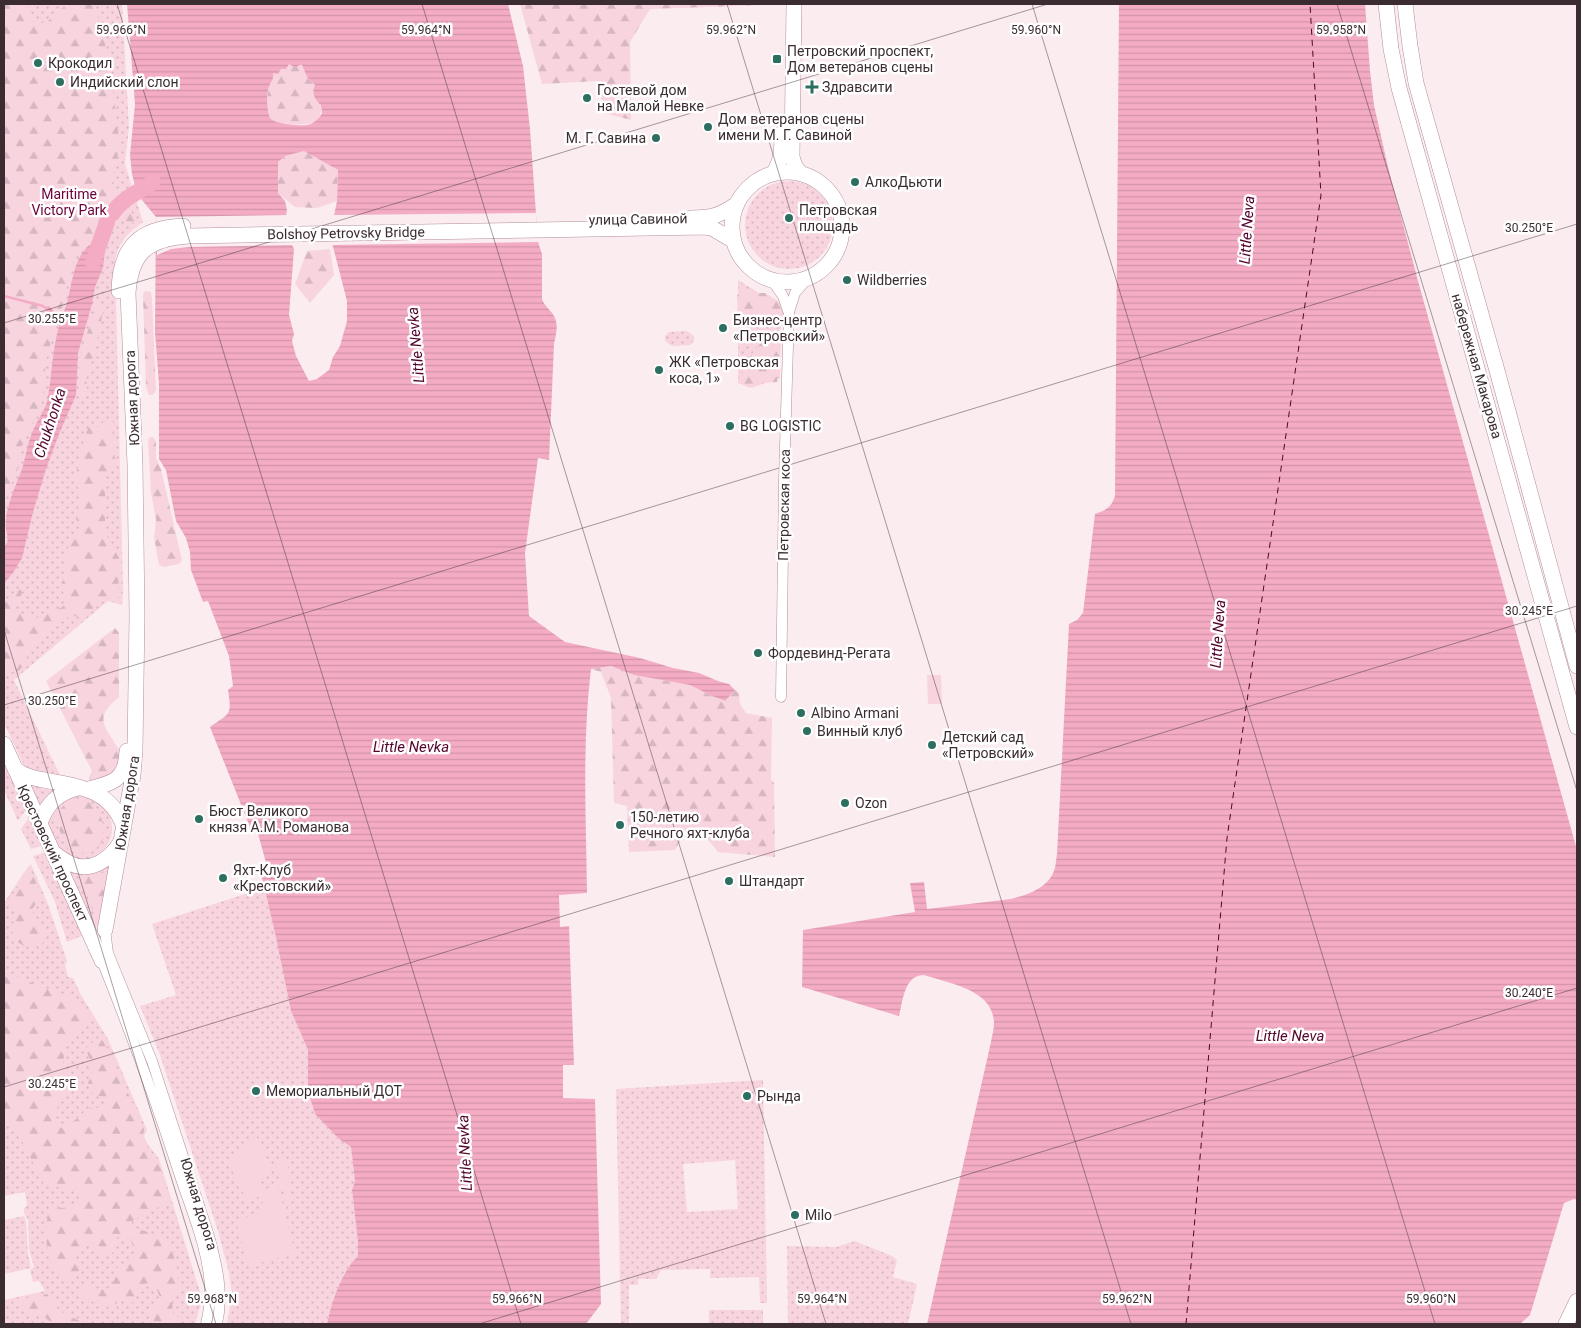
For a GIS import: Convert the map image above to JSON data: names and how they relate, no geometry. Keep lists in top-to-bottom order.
{
  "streets": {
    "street": [
      "улица Савиной",
      "Bolshoy Petrovsky Bridge",
      "набережная Макарова",
      "Южная дорога",
      "Петровская коса",
      "Крестовский проспект"
    ]
  },
  "crossings": [
    ["улица Савиной", "Bolshoy Petrovsky Bridge"],
    ["улица Савиной", "Петровская коса"],
    ["Bolshoy Petrovsky Bridge", "Южная дорога"],
    ["Южная дорога", "Крестовский проспект"]
  ],
  "water": ["Little Neva", "Little Nevka", "Chukhonka"],
  "parks": ["Maritime Victory Park"],
  "places": {
    "transit": ["Петровский проспект, Дом ветеранов сцены"],
    "other": [
      "Крокодил",
      "Индийский слон",
      "Гостевой дом на Малой Невке",
      "Дом ветеранов сцены имени М. Г. Савиной",
      "М. Г. Савина",
      "АлкоДьюти",
      "Петровская площадь",
      "Wildberries",
      "Бизнес-центр «Петровский»",
      "ЖК «Петровская коса, 1»",
      "BG LOGISTIC",
      "Фордевинд-Регата",
      "Albino Armani",
      "Винный клуб",
      "Детский сад «Петровский»",
      "Ozon",
      "Бюст Великого князя А.М. Романова",
      "150-летию Речного яхт-клуба",
      "Яхт-Клуб «Крестовский»",
      "Штандарт",
      "Мемориальный ДОТ",
      "Рында",
      "Milo"
    ],
    "health": ["Здравсити"]
  },
  "coordinates": [
    "59.966°N",
    "59.964°N",
    "59.962°N",
    "59.960°N",
    "59.958°N",
    "30.250°E",
    "30.255°E",
    "30.245°E",
    "30.240°E",
    "59.968°N"
  ]
}
